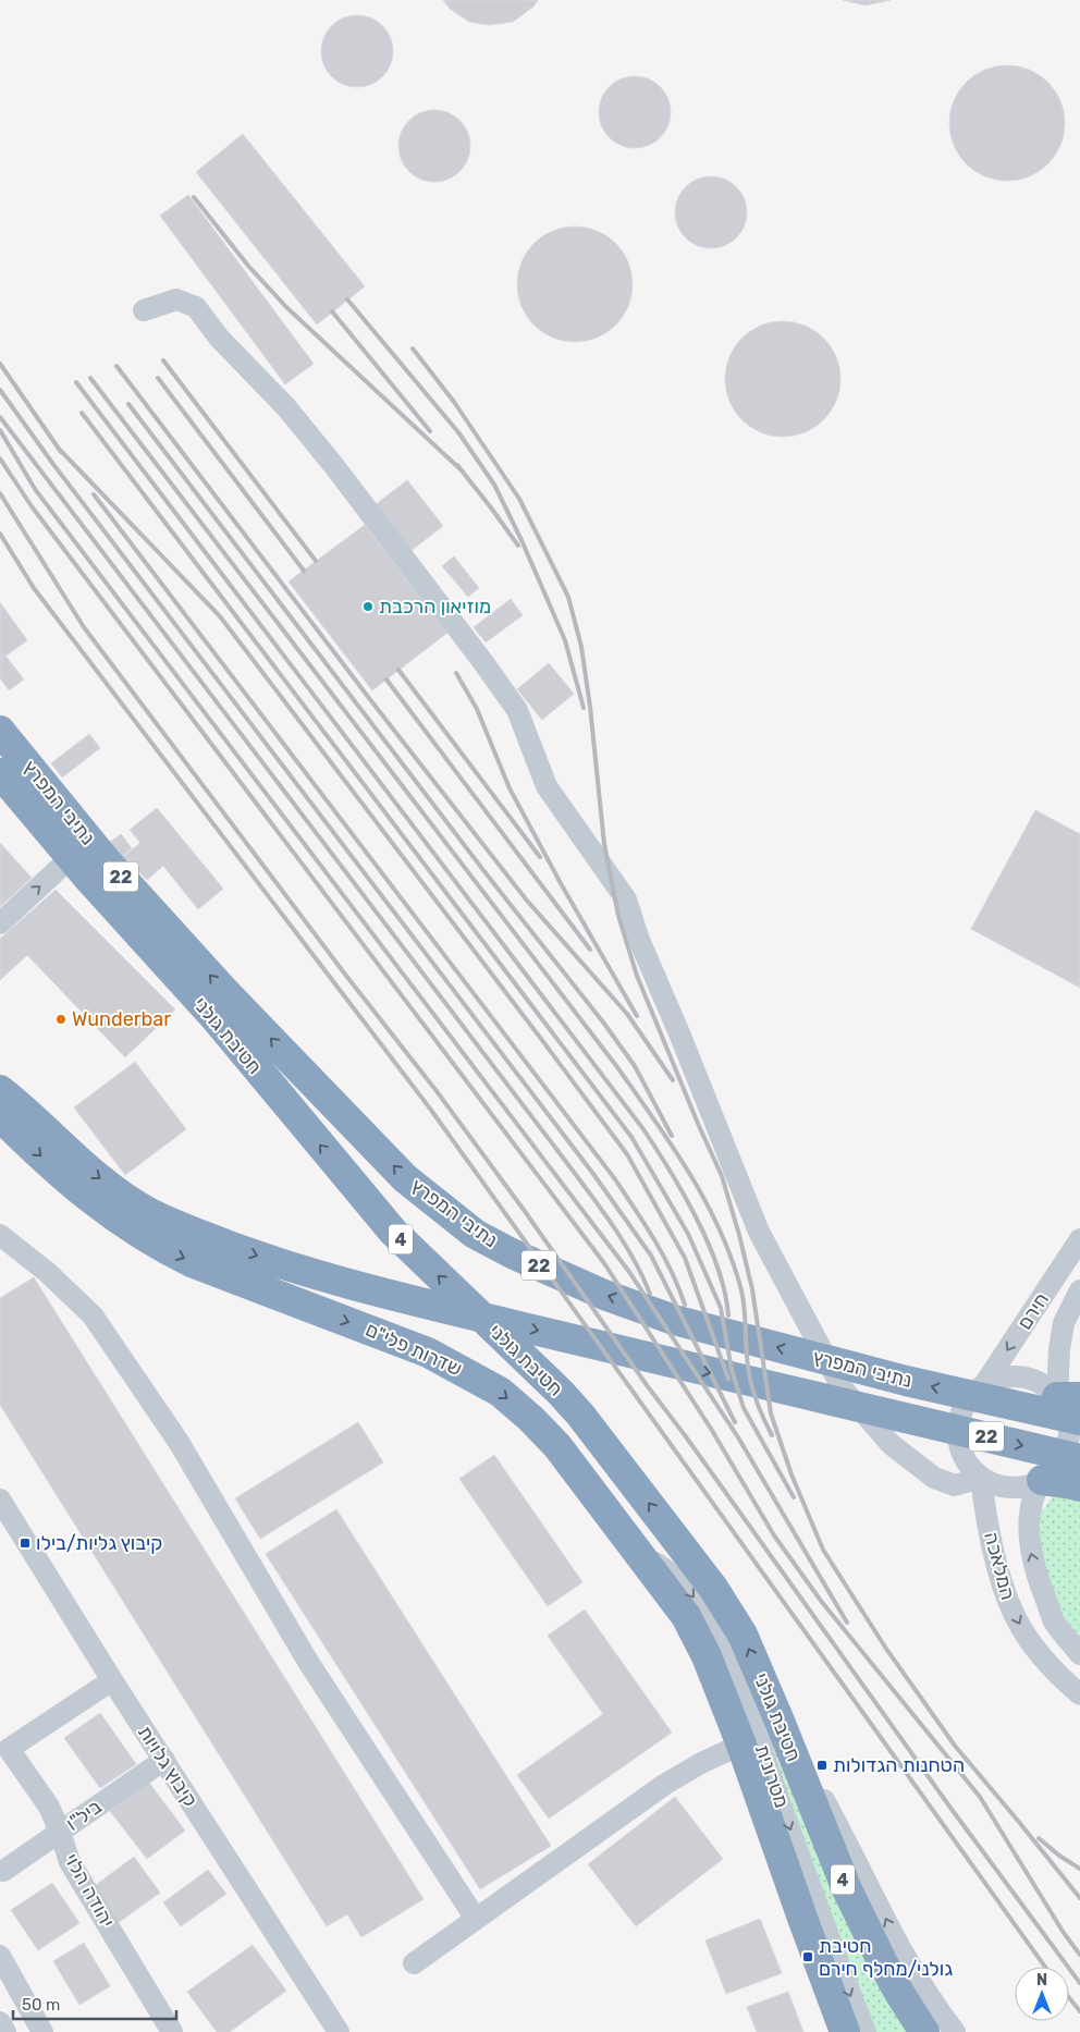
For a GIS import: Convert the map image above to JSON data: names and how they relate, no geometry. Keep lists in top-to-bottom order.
{
  "streets": {
    "highway": [
      "נתיבי המפרץ",
      "22",
      "חטיבת גולני",
      "4",
      "שדרות פלי\"ם"
    ],
    "street": [
      "חירם",
      "המלאכה",
      "קיבוץ גלויות",
      "מטרונית",
      "ביל\"ו",
      "יהודה הלוי"
    ]
  },
  "crossings": [
    ["חטיבת גולני", "מטרונית"],
    ["חירם", "המלאכה"],
    ["שדרות פלי\"ם", "מטרונית"],
    ["קיבוץ גלויות", "ביל\"ו"],
    ["קיבוץ גלויות", "יהודה הלוי"],
    ["ביל\"ו", "יהודה הלוי"]
  ],
  "one_way": ["חטיבת גולני", "חירם", "שדרות פלי\"ם"],
  "places": {
    "other": ["מוזיאון הרכבת", "Wunderbar"],
    "transit": ["קיבוץ גליות/בילו", "הטחנות הגדולות", "חטיבת גולני/מחלף חירם"]
  },
  "scale_bar": "50 m",
  "north": "top"
}
